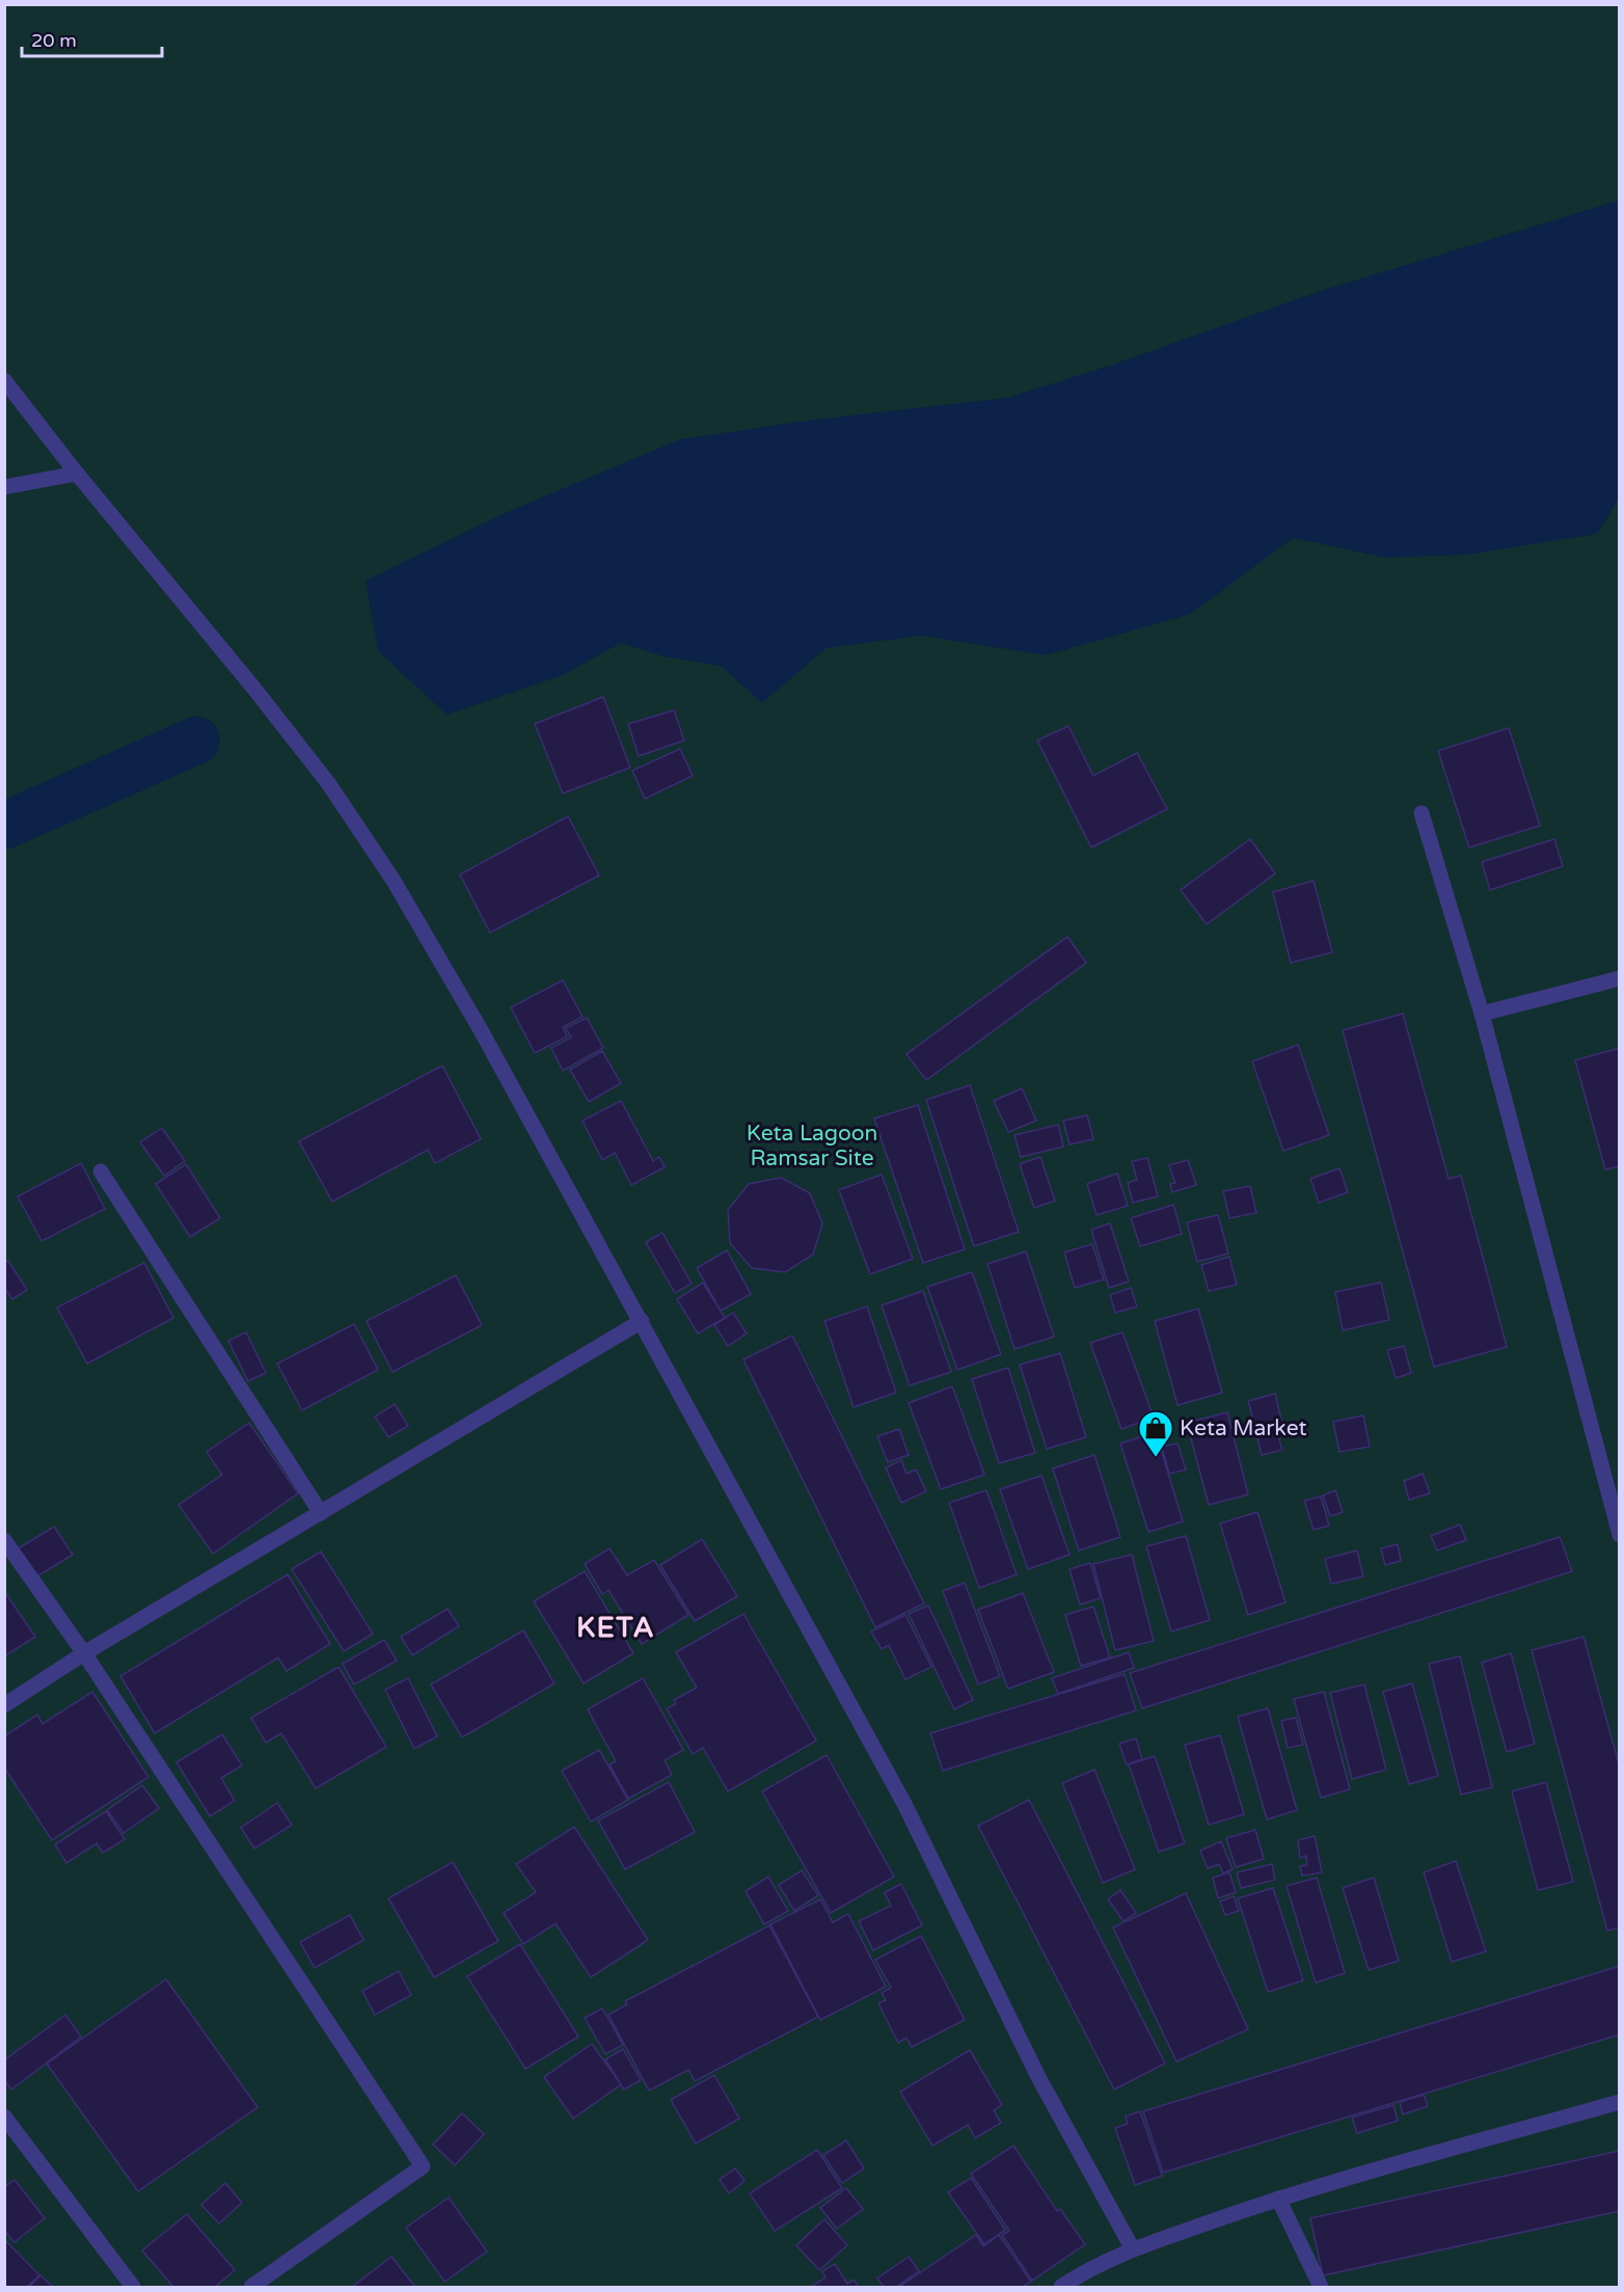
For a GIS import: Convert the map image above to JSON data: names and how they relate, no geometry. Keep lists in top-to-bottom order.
{
  "districts": ["KETA"],
  "parks": ["Keta Lagoon Ramsar Site"],
  "places": {
    "shop": ["Keta Market"]
  },
  "scale_bar": "20 m"
}
